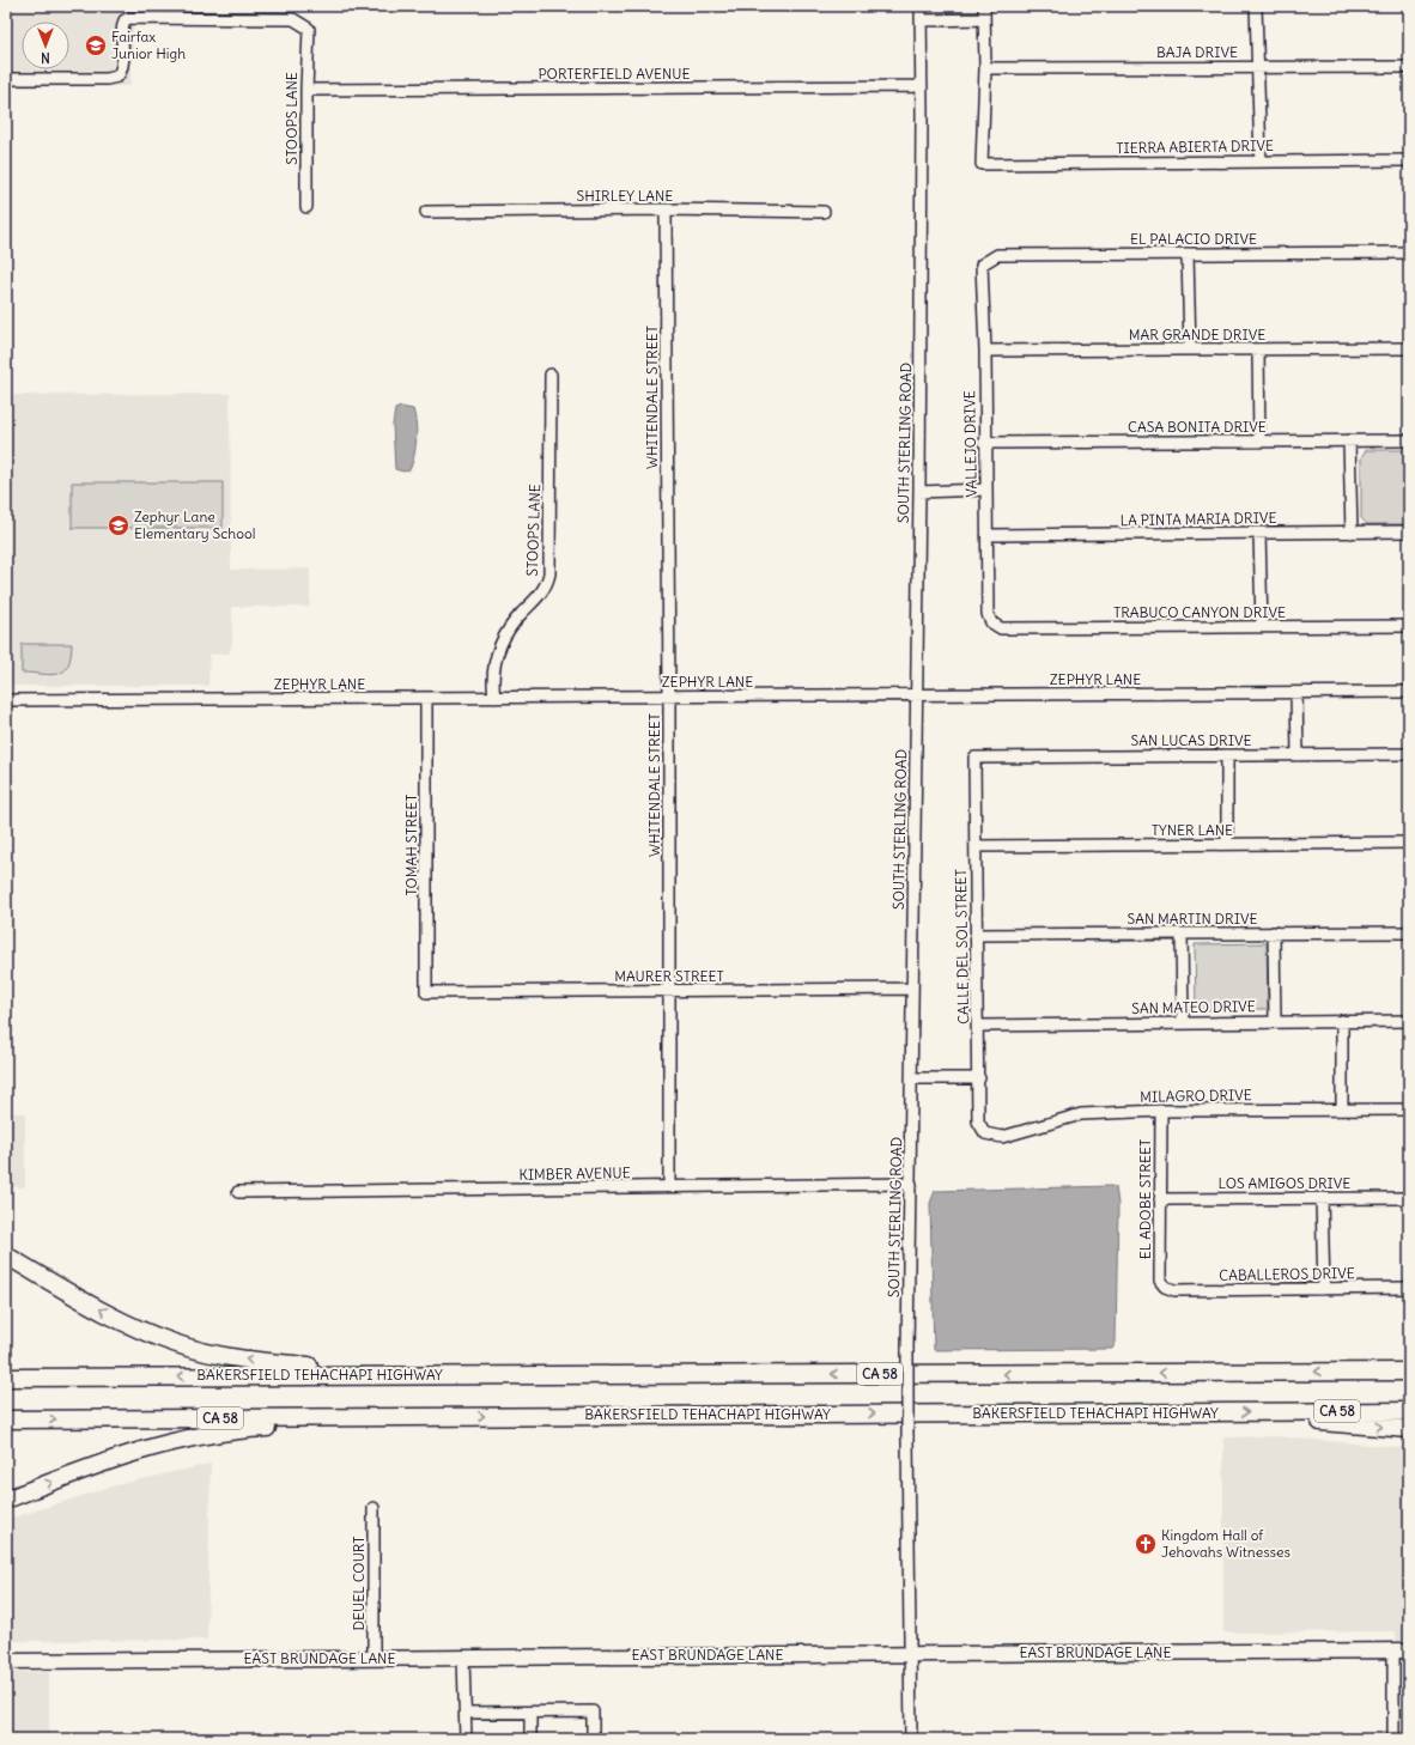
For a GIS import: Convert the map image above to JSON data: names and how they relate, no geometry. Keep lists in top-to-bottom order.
{
  "streets": {
    "highway": ["CA 58", "BAKERSFIELD TEHACHAPI HIGHWAY"],
    "main road": ["EAST BRUNDAGE LANE"],
    "street": [
      "BAJA DRIVE",
      "PORTERFIELD AVENUE",
      "STOOPS LANE",
      "TIERRA ABIERTA DRIVE",
      "SHIRLEY LANE",
      "EL PALACIO DRIVE",
      "MAR GRANDE DRIVE",
      "WHITENDALE STREET",
      "CASA BONITA DRIVE",
      "SOUTH STERLING ROAD",
      "VALLEJO DRIVE",
      "LA PINTA MARIA DRIVE",
      "TRABUCO CANYON DRIVE",
      "ZEPHYR LANE",
      "SAN LUCAS DRIVE",
      "TYNER LANE",
      "TOMAH STREET",
      "SAN MARTIN DRIVE",
      "CALLE DEL SOL STREET",
      "MAURER STREET",
      "SAN MATEO DRIVE",
      "MILAGRO DRIVE",
      "KIMBER AVENUE",
      "LOS AMIGOS DRIVE",
      "EL ADOBE STREET",
      "CABALLEROS DRIVE",
      "DEUEL COURT"
    ]
  },
  "crossings": [
    ["BAJA DRIVE", "TIERRA ABIERTA DRIVE"],
    ["PORTERFIELD AVENUE", "STOOPS LANE"],
    ["PORTERFIELD AVENUE", "SOUTH STERLING ROAD"],
    ["STOOPS LANE", "ZEPHYR LANE"],
    ["SHIRLEY LANE", "WHITENDALE STREET"],
    ["EL PALACIO DRIVE", "VALLEJO DRIVE"],
    ["MAR GRANDE DRIVE", "VALLEJO DRIVE"],
    ["WHITENDALE STREET", "ZEPHYR LANE"],
    ["WHITENDALE STREET", "MAURER STREET"],
    ["WHITENDALE STREET", "KIMBER AVENUE"],
    ["CASA BONITA DRIVE", "VALLEJO DRIVE"],
    ["SOUTH STERLING ROAD", "ZEPHYR LANE"],
    ["SOUTH STERLING ROAD", "MAURER STREET"],
    ["SOUTH STERLING ROAD", "KIMBER AVENUE"],
    ["SOUTH STERLING ROAD", "EAST BRUNDAGE LANE"],
    ["VALLEJO DRIVE", "LA PINTA MARIA DRIVE"],
    ["VALLEJO DRIVE", "TRABUCO CANYON DRIVE"],
    ["ZEPHYR LANE", "TOMAH STREET"],
    ["SAN LUCAS DRIVE", "CALLE DEL SOL STREET"],
    ["TYNER LANE", "CALLE DEL SOL STREET"],
    ["TOMAH STREET", "MAURER STREET"],
    ["SAN MARTIN DRIVE", "CALLE DEL SOL STREET"],
    ["CALLE DEL SOL STREET", "SAN MATEO DRIVE"],
    ["CALLE DEL SOL STREET", "MILAGRO DRIVE"],
    ["MILAGRO DRIVE", "EL ADOBE STREET"],
    ["LOS AMIGOS DRIVE", "EL ADOBE STREET"],
    ["EL ADOBE STREET", "CABALLEROS DRIVE"],
    ["DEUEL COURT", "EAST BRUNDAGE LANE"]
  ],
  "places": {
    "school or university": ["Fairfax Junior High", "Zephyr Lane Elementary School"],
    "church": ["Kingdom Hall of Jehovahs Witnesses"]
  },
  "north": "bottom"
}
